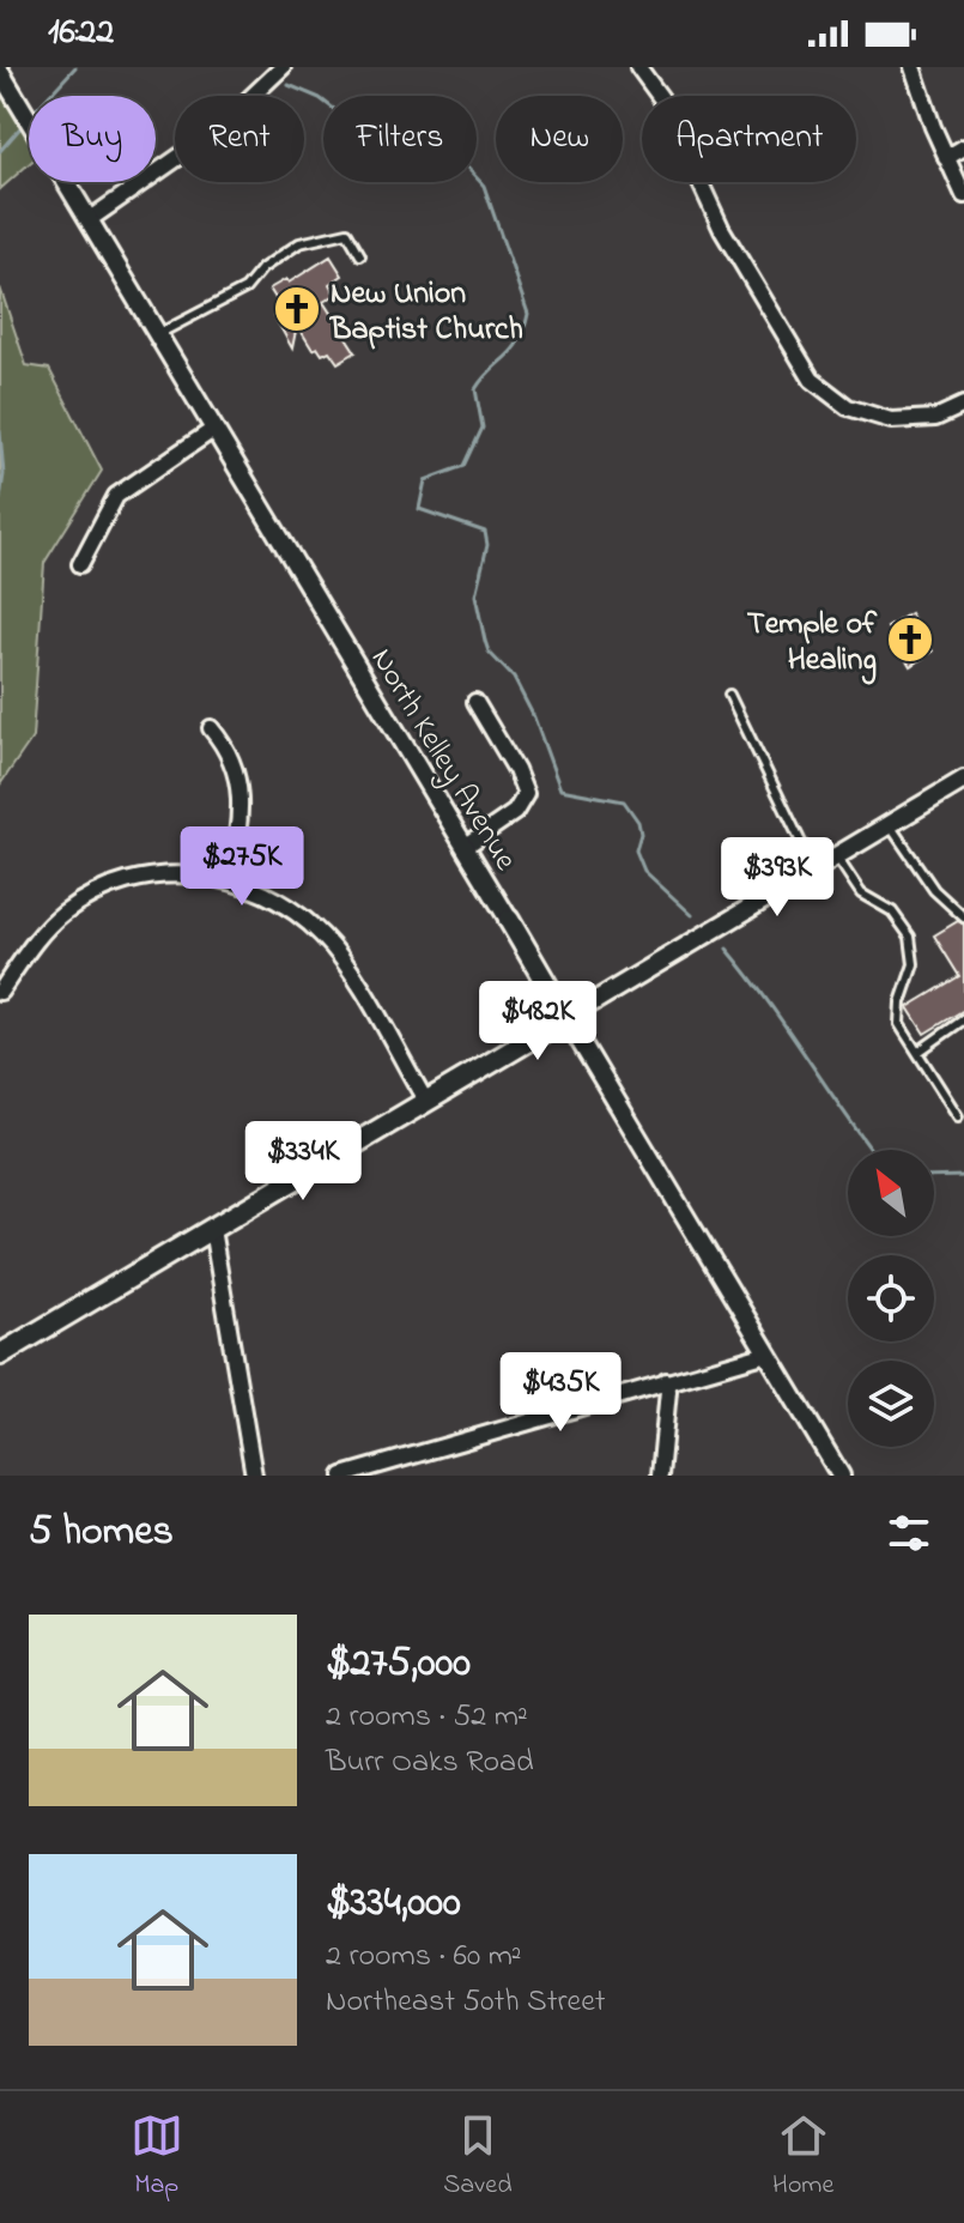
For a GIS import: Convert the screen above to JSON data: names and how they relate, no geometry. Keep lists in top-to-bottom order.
{
  "streets": {
    "main road": ["North Kelley Avenue"]
  },
  "places": {
    "church": ["New Union Baptist Church", "Temple of Healing"]
  },
  "north": "top left",
  "page": {
    "status": "16:22",
    "chip": [
      "Buy",
      "Rent",
      "Filters",
      "New",
      "Apartment"
    ],
    "price": [
      "$275K",
      "$393K",
      "$482K",
      "$334K",
      "$435K"
    ],
    "heading": "5 homes",
    "list": [
      {
        "name": "$275,000",
        "note": "2 rooms · 52 m² · Burr Oaks Road"
      },
      {
        "name": "$334,000",
        "note": "2 rooms · 60 m² · Northeast 50th Street"
      }
    ],
    "tabs": ["Map", "Saved", "Home"]
  }
}
